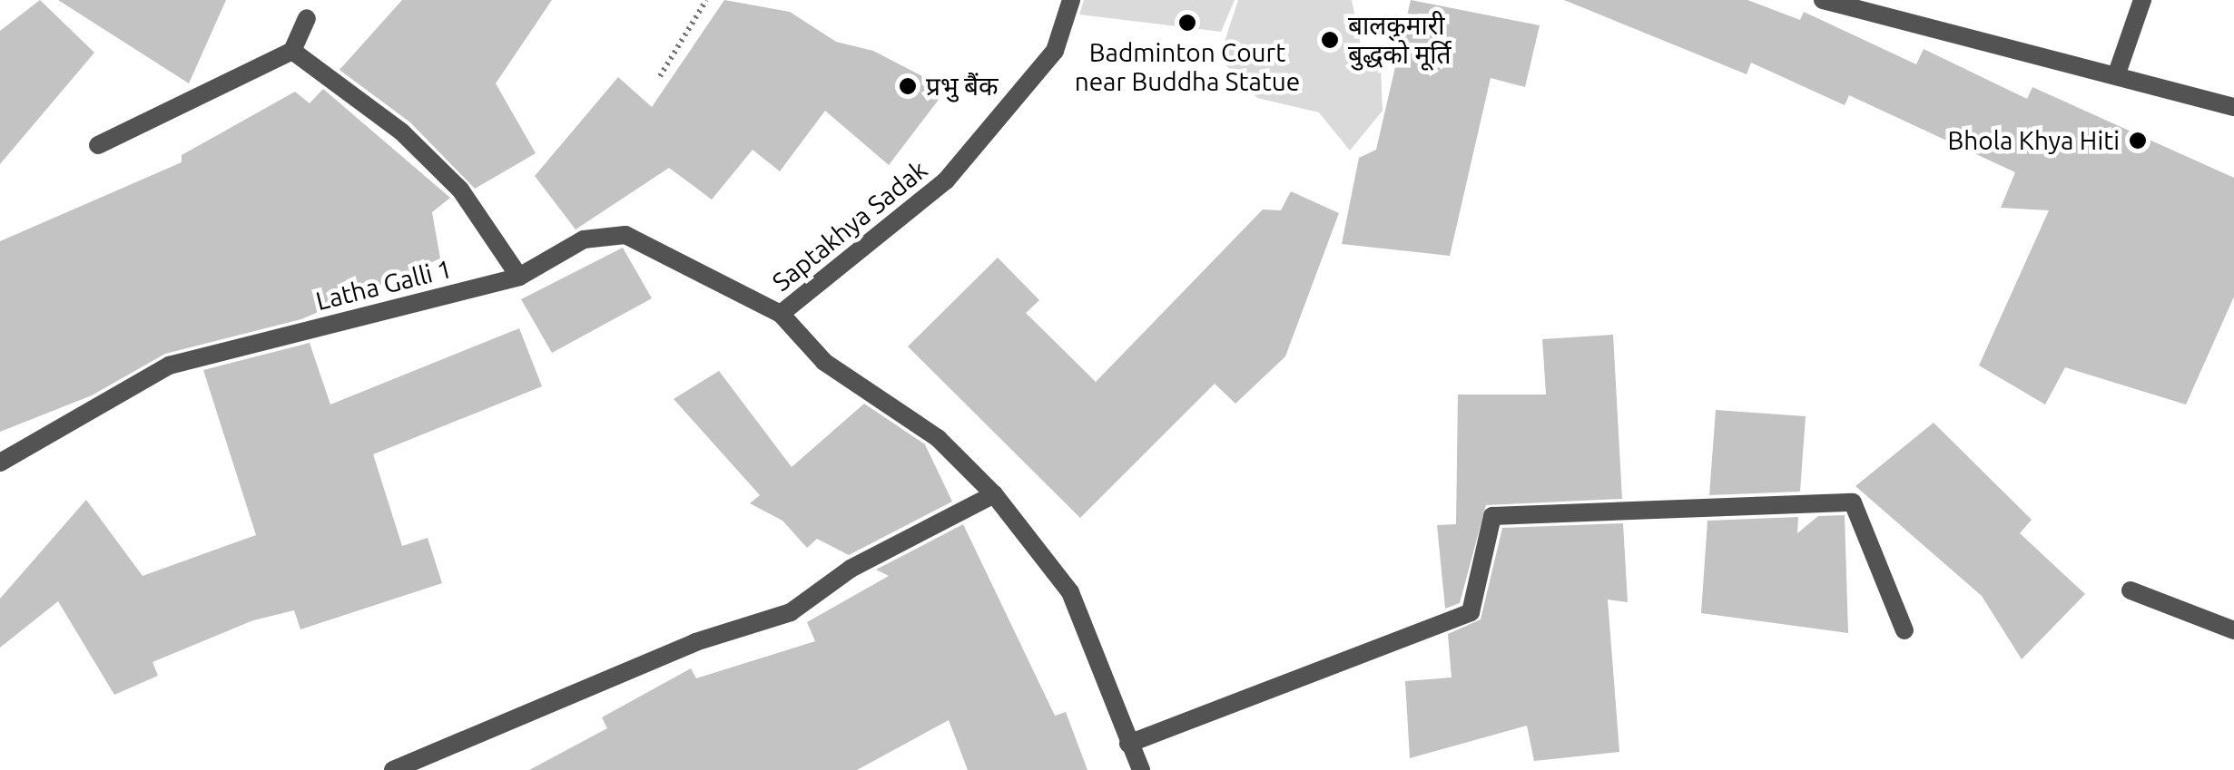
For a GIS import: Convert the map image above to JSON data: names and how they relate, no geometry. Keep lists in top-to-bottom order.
{
  "streets": {
    "street": ["Saptakhya Sadak", "Latha Galli 1"]
  },
  "crossings": [
    ["Saptakhya Sadak", "Latha Galli 1"]
  ],
  "places": [
    "Badminton Court near Buddha Statue",
    "बालकुमारी बुद्धको मूर्ति",
    "प्रभु बैंक",
    "Bhola Khya Hiti"
  ]
}
